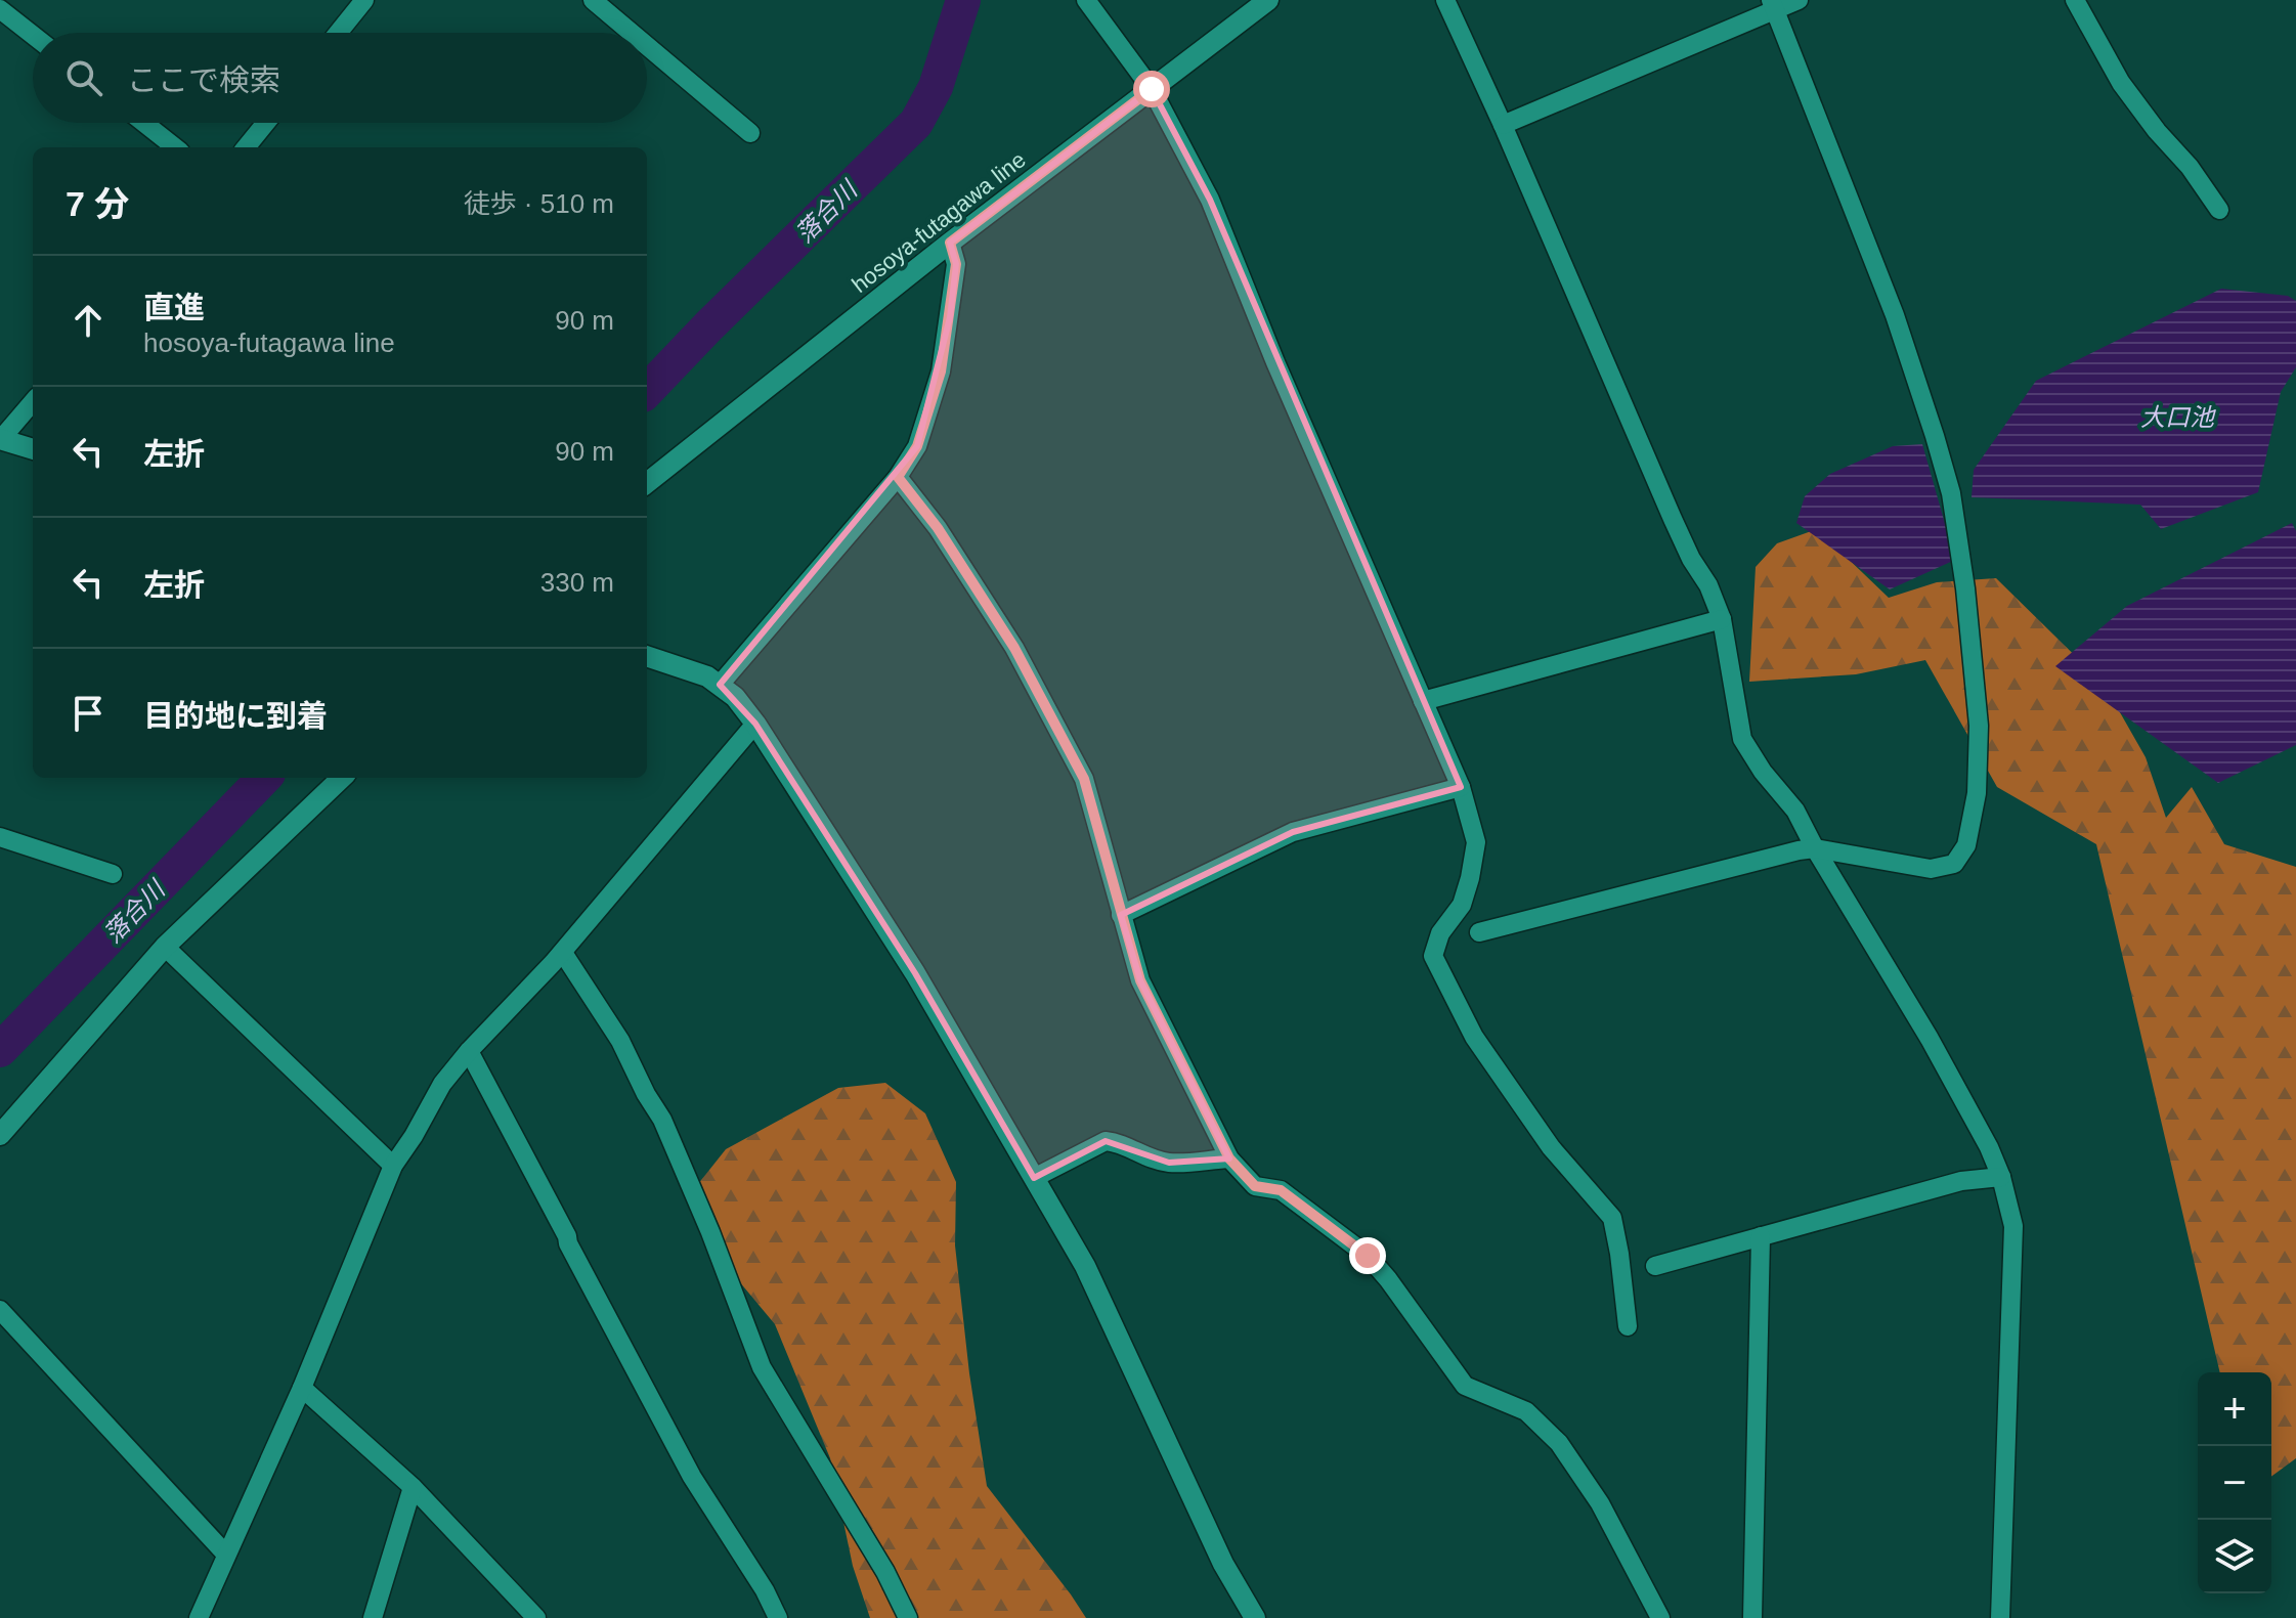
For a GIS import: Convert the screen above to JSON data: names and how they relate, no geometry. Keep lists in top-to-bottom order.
{
  "streets": {
    "main road": ["hosoya-futagawa line"]
  },
  "water": ["落合川", "大口池"],
  "page": {
    "search": "ここで検索",
    "heading": ["7 分", "徒歩 · 510 m"],
    "list": [
      ["直進", "hosoya-futagawa line", "90 m"],
      ["左折", "90 m"],
      ["左折", "330 m"],
      "目的地に到着"
    ],
    "map_buttons": ["+", "−"]
  }
}
